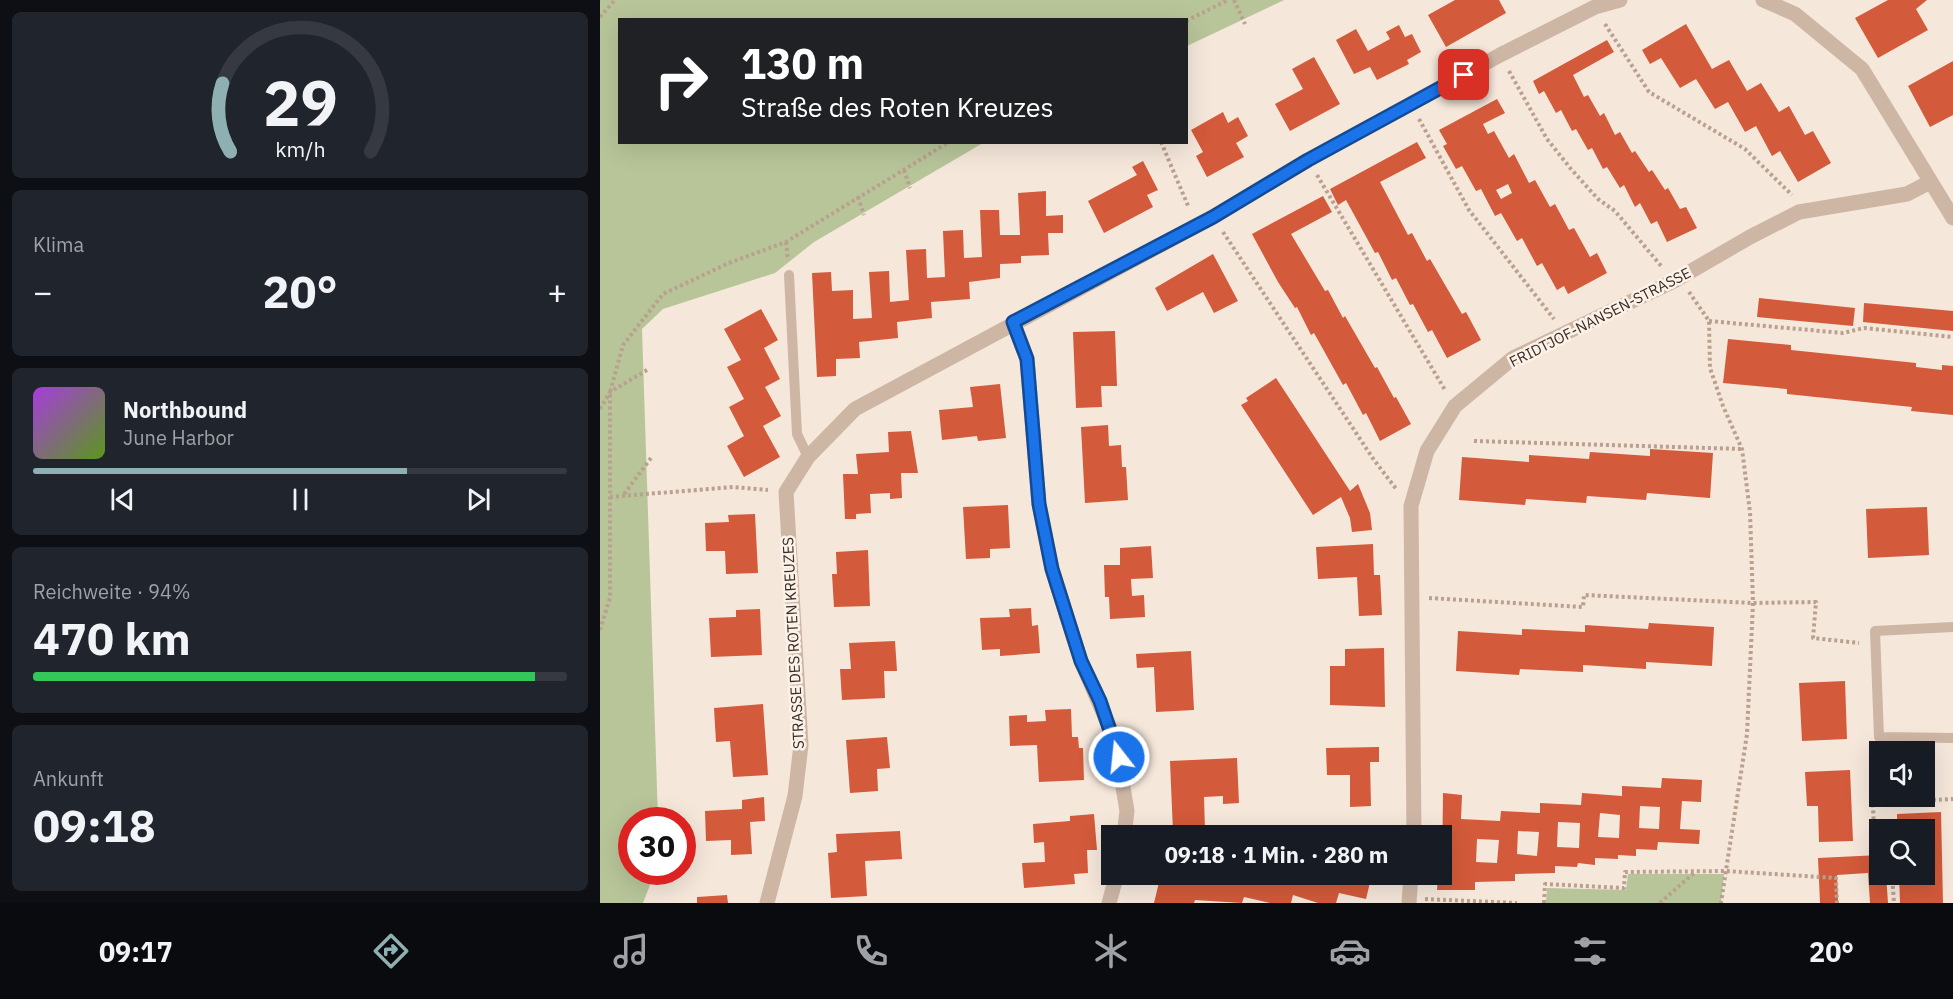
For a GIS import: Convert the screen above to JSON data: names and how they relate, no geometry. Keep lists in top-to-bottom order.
{
  "streets": {
    "street": ["FRIDTJOF-NANSEN-STRASSE", "STRASSE DES ROTEN KREUZES"]
  },
  "page": {
    "turn": ["130 m", "Straße des Roten Kreuzes"],
    "tile": [
      "Klima",
      ["Reichweite · 94%", "470 km"],
      ["Ankunft", "09:18"]
    ],
    "heat": ["−", "20°", "+"],
    "song": ["Northbound", "June Harbor"],
    "limit": "30",
    "trip": "09:18 · 1 Min. · 280 m",
    "tabs": ["09:17", "20°"],
    "gauge": ["29", "km/h"]
  }
}
